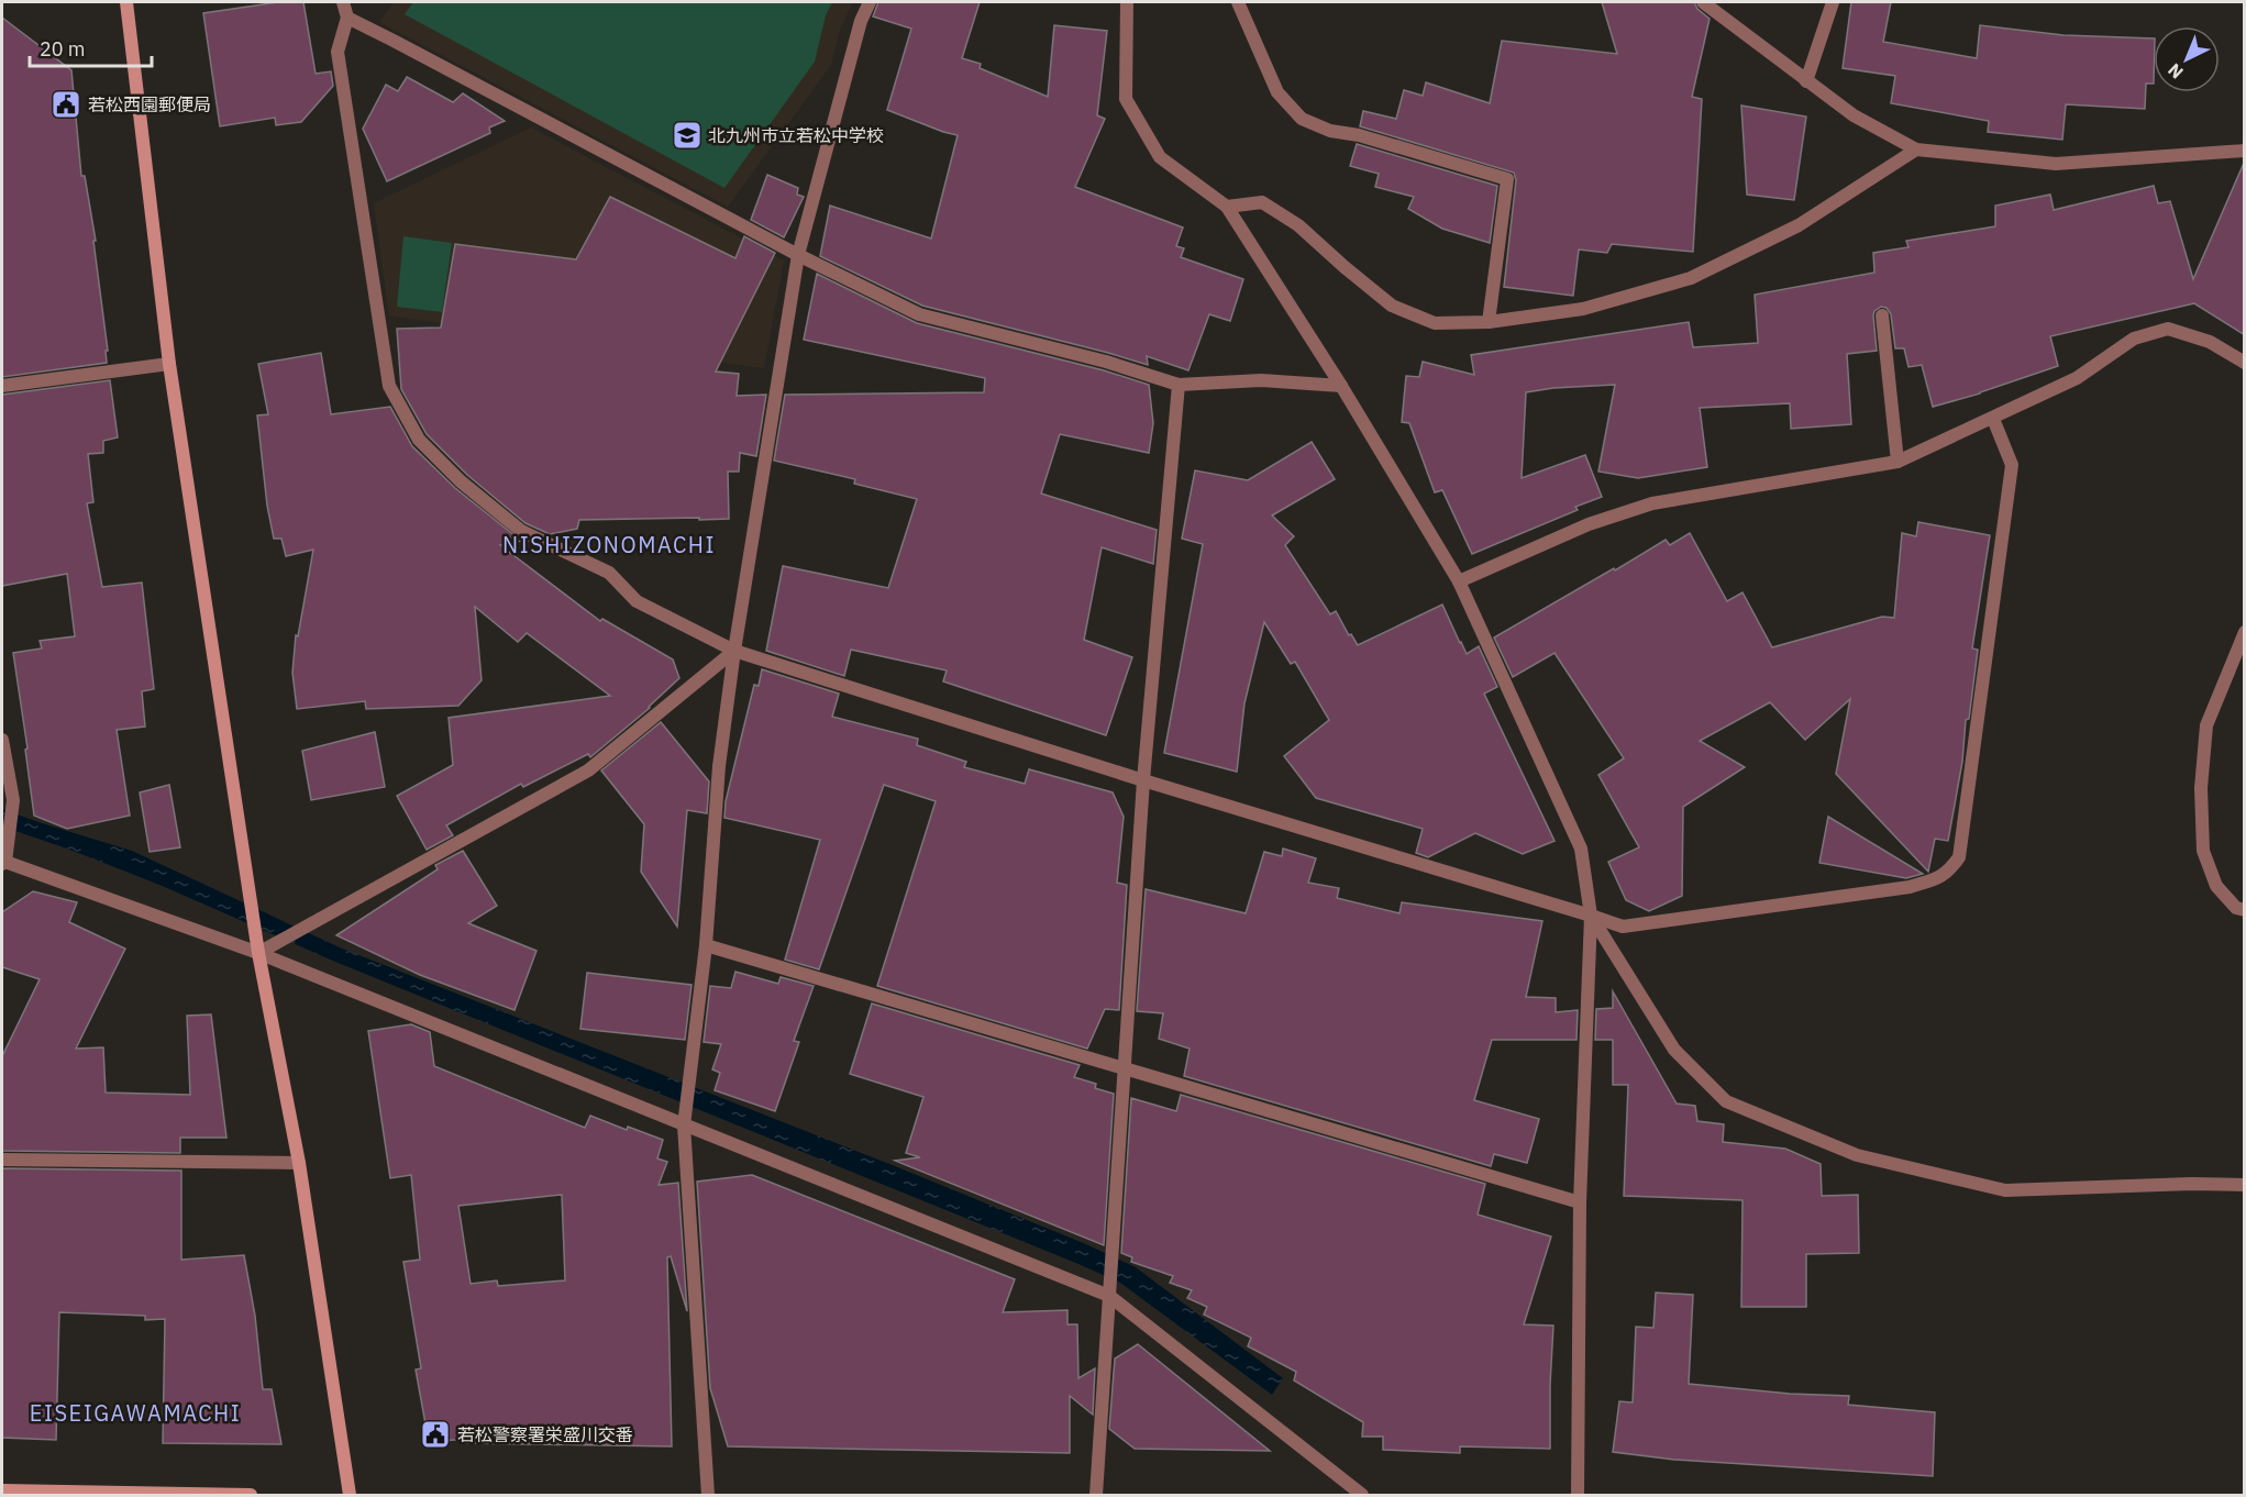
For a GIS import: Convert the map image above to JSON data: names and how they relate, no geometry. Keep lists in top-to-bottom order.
{
  "districts": ["NISHIZONOMACHI", "EISEIGAWAMACHI"],
  "places": {
    "public building": ["若松西園郵便局", "若松警察署栄盛川交番"],
    "school or university": ["北九州市立若松中学校"]
  },
  "scale_bar": "20 m",
  "north": "bottom left"
}
